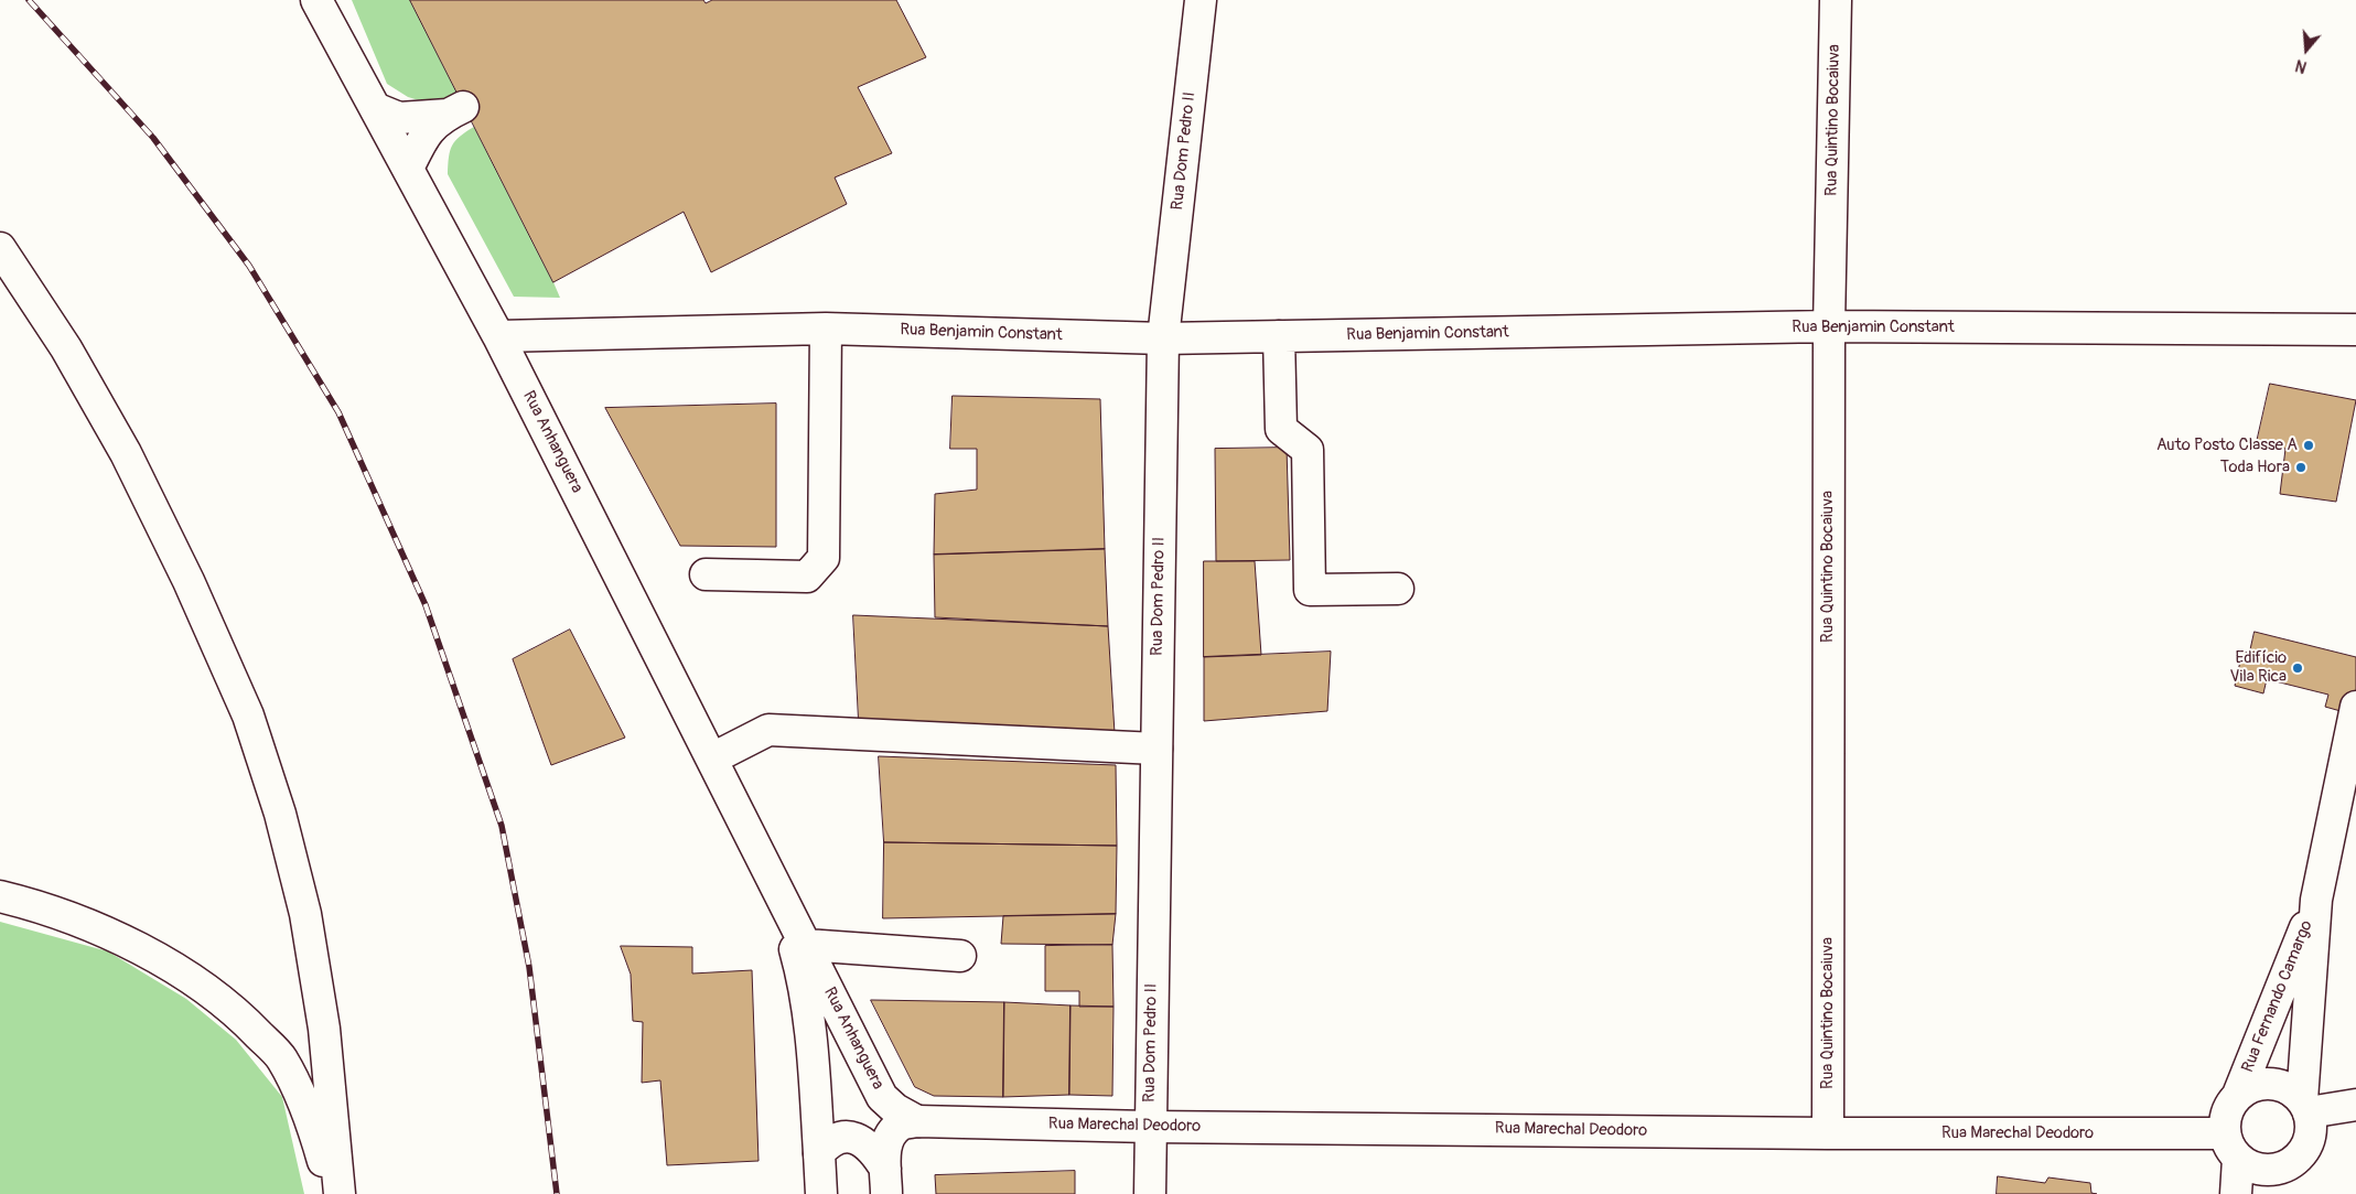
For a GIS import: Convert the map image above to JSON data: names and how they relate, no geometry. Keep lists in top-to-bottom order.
{
  "streets": {
    "street": [
      "Rua Quintino Bocaiuva",
      "Rua Dom Pedro II",
      "Rua Benjamin Constant",
      "Rua Anhanguera",
      "Rua Fernando Camargo",
      "Rua Marechal Deodoro"
    ]
  },
  "crossings": [
    ["Rua Quintino Bocaiuva", "Rua Benjamin Constant"],
    ["Rua Quintino Bocaiuva", "Rua Marechal Deodoro"],
    ["Rua Dom Pedro II", "Rua Benjamin Constant"],
    ["Rua Dom Pedro II", "Rua Marechal Deodoro"],
    ["Rua Benjamin Constant", "Rua Anhanguera"],
    ["Rua Anhanguera", "Rua Marechal Deodoro"],
    ["Rua Fernando Camargo", "Rua Marechal Deodoro"]
  ],
  "places": ["Auto Posto Classe A", "Toda Hora", "Edifício Vila Rica"],
  "north": "bottom"
}
